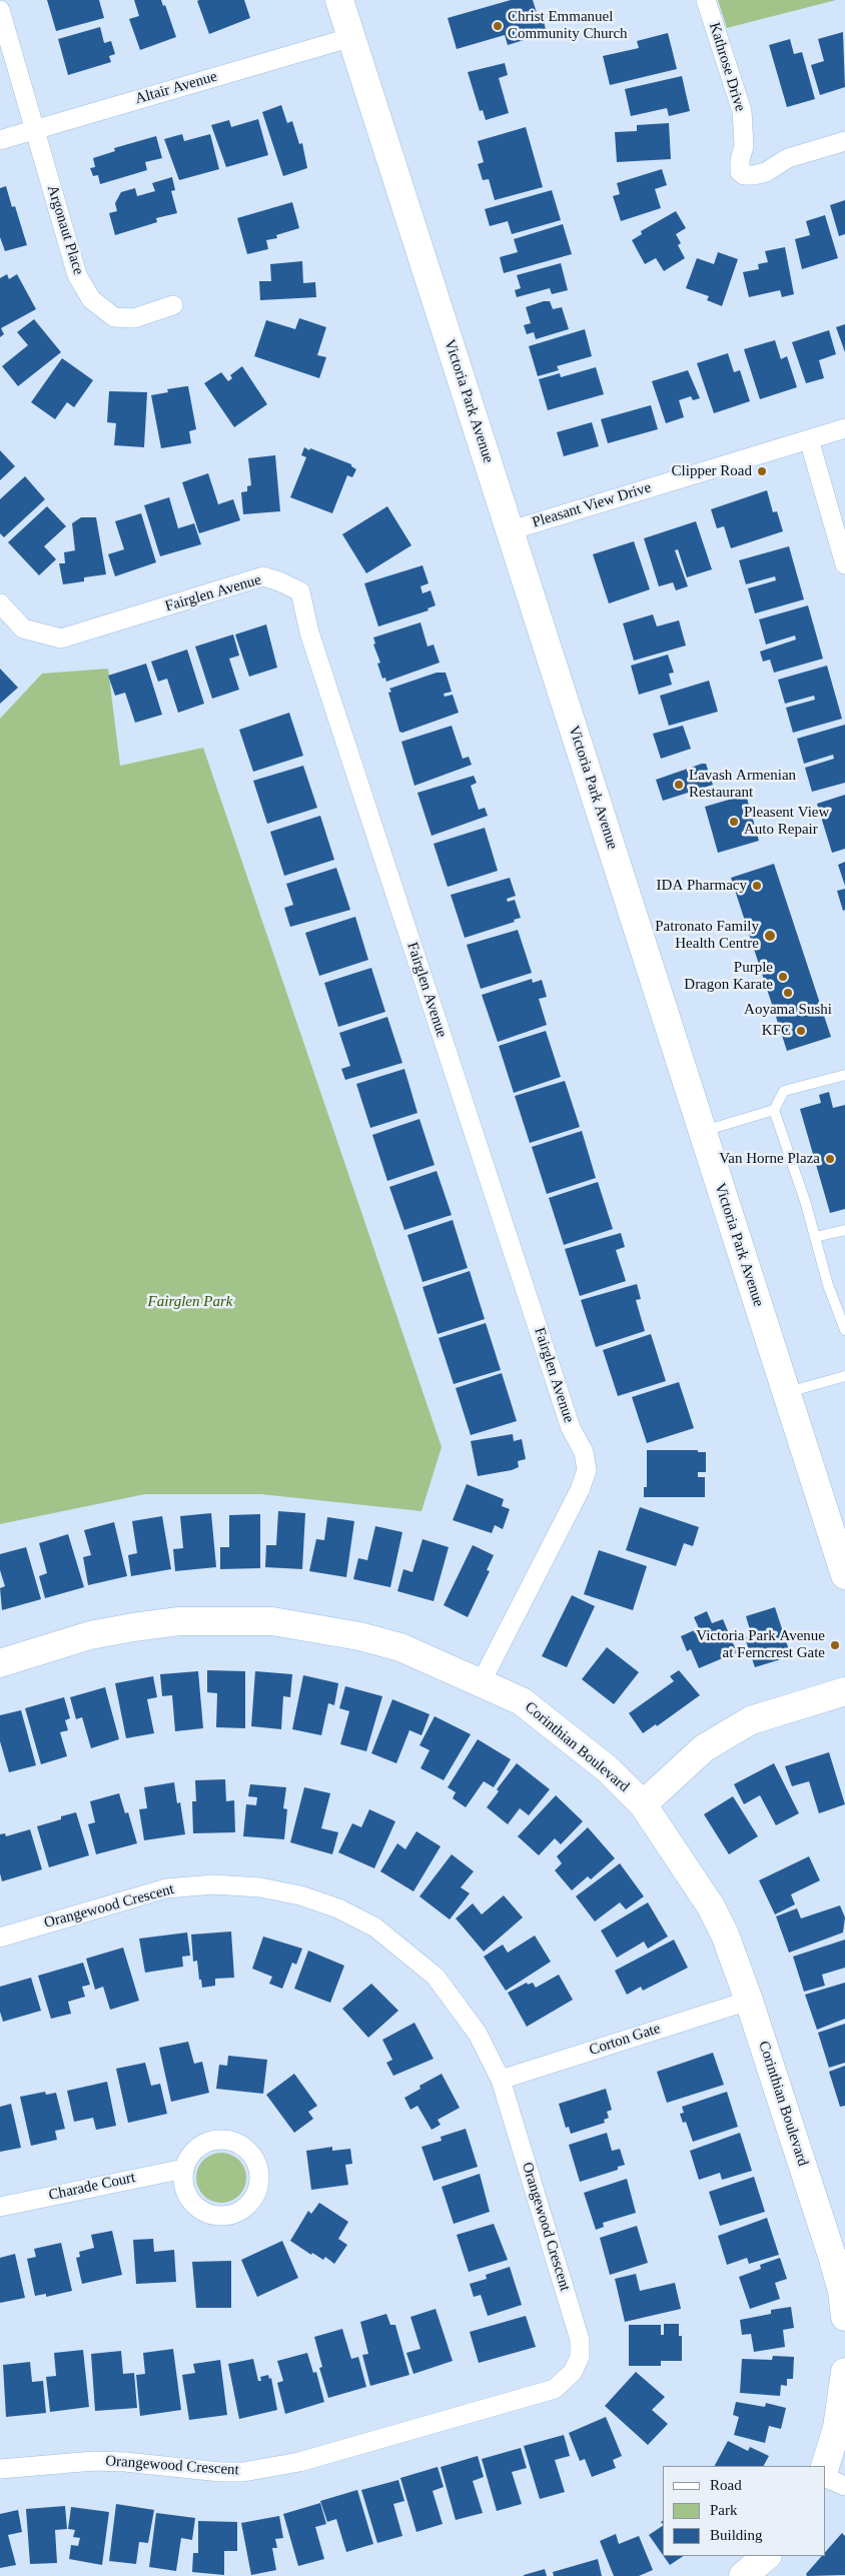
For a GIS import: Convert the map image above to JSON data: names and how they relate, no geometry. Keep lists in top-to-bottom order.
{
  "streets": {
    "main road": ["Victoria Park Avenue", "Corinthian Boulevard"],
    "street": [
      "Kathrose Drive",
      "Altair Avenue",
      "Argonaut Place",
      "Pleasant View Drive",
      "Fairglen Avenue",
      "Orangewood Crescent",
      "Corton Gate",
      "Charade Court"
    ]
  },
  "crossings": [
    ["Altair Avenue", "Argonaut Place"],
    ["Altair Avenue", "Victoria Park Avenue"],
    ["Victoria Park Avenue", "Pleasant View Drive"],
    ["Fairglen Avenue", "Corinthian Boulevard"],
    ["Corinthian Boulevard", "Corton Gate"],
    ["Orangewood Crescent", "Corton Gate"]
  ],
  "parks": ["Fairglen Park"],
  "places": [
    "Christ Emmanuel Community Church",
    "Clipper Road",
    "Lavash Armenian Restaurant",
    "Pleasent View Auto Repair",
    "IDA Pharmacy",
    "Patronato Family Health Centre",
    "Purple Dragon Karate",
    "Aoyama Sushi",
    "KFC",
    "Van Horne Plaza",
    "Victoria Park Avenue at Ferncrest Gate"
  ],
  "legend": ["Road", "Park", "Building"]
}
